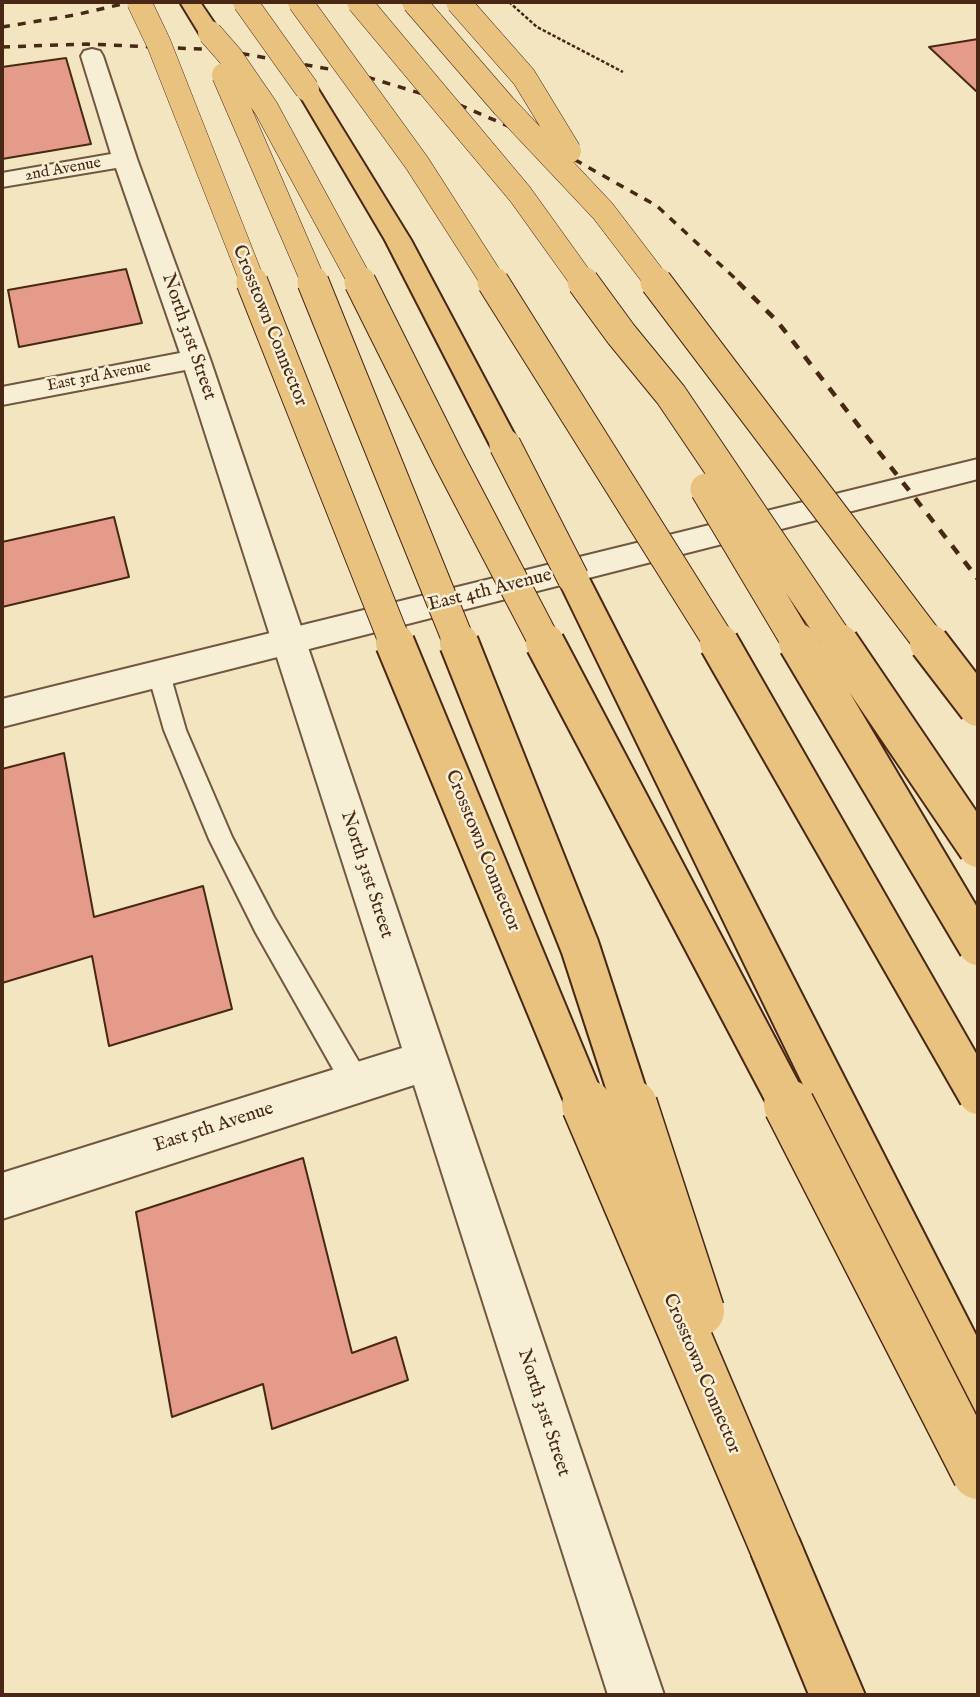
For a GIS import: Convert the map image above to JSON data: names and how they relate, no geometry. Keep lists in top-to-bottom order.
{
  "streets": {
    "highway": ["Crosstown Connector"],
    "street": [
      "2nd Avenue",
      "North 31st Street",
      "East 3rd Avenue",
      "East 4th Avenue",
      "East 5th Avenue"
    ]
  },
  "crossings": [
    ["2nd Avenue", "North 31st Street"],
    ["North 31st Street", "East 3rd Avenue"],
    ["North 31st Street", "East 4th Avenue"],
    ["North 31st Street", "East 5th Avenue"]
  ]
}
